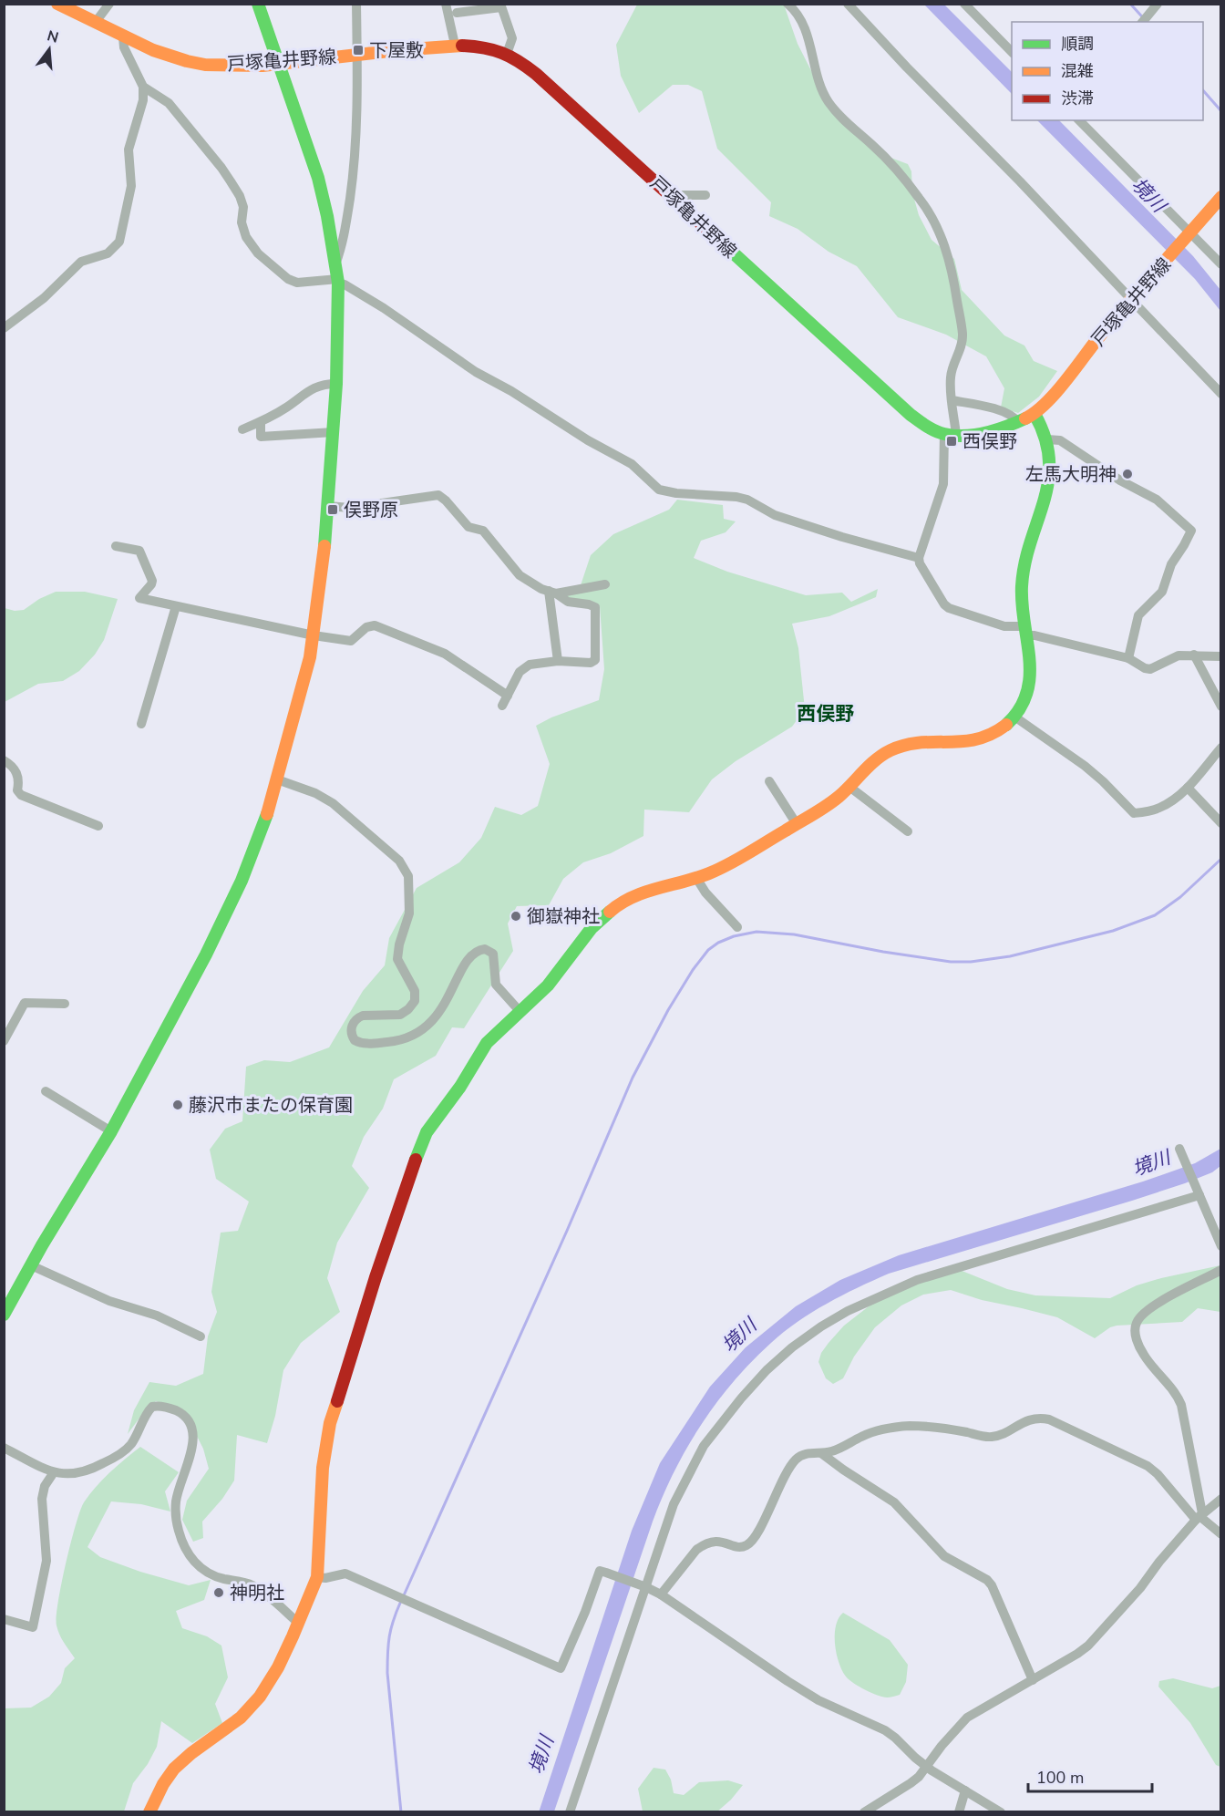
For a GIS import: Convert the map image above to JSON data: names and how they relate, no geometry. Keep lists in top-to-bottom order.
{
  "streets": {
    "street": ["戸塚亀井野線"]
  },
  "districts": ["西俣野"],
  "water": ["境川"],
  "places": {
    "transit": ["下屋敷", "西俣野", "俣野原"],
    "other": [
      "左馬大明神",
      "御嶽神社",
      "藤沢市またの保育園",
      "神明社"
    ]
  },
  "legend": ["順調", "混雑", "渋滞"],
  "scale_bar": "100 m",
  "north": "top"
}
